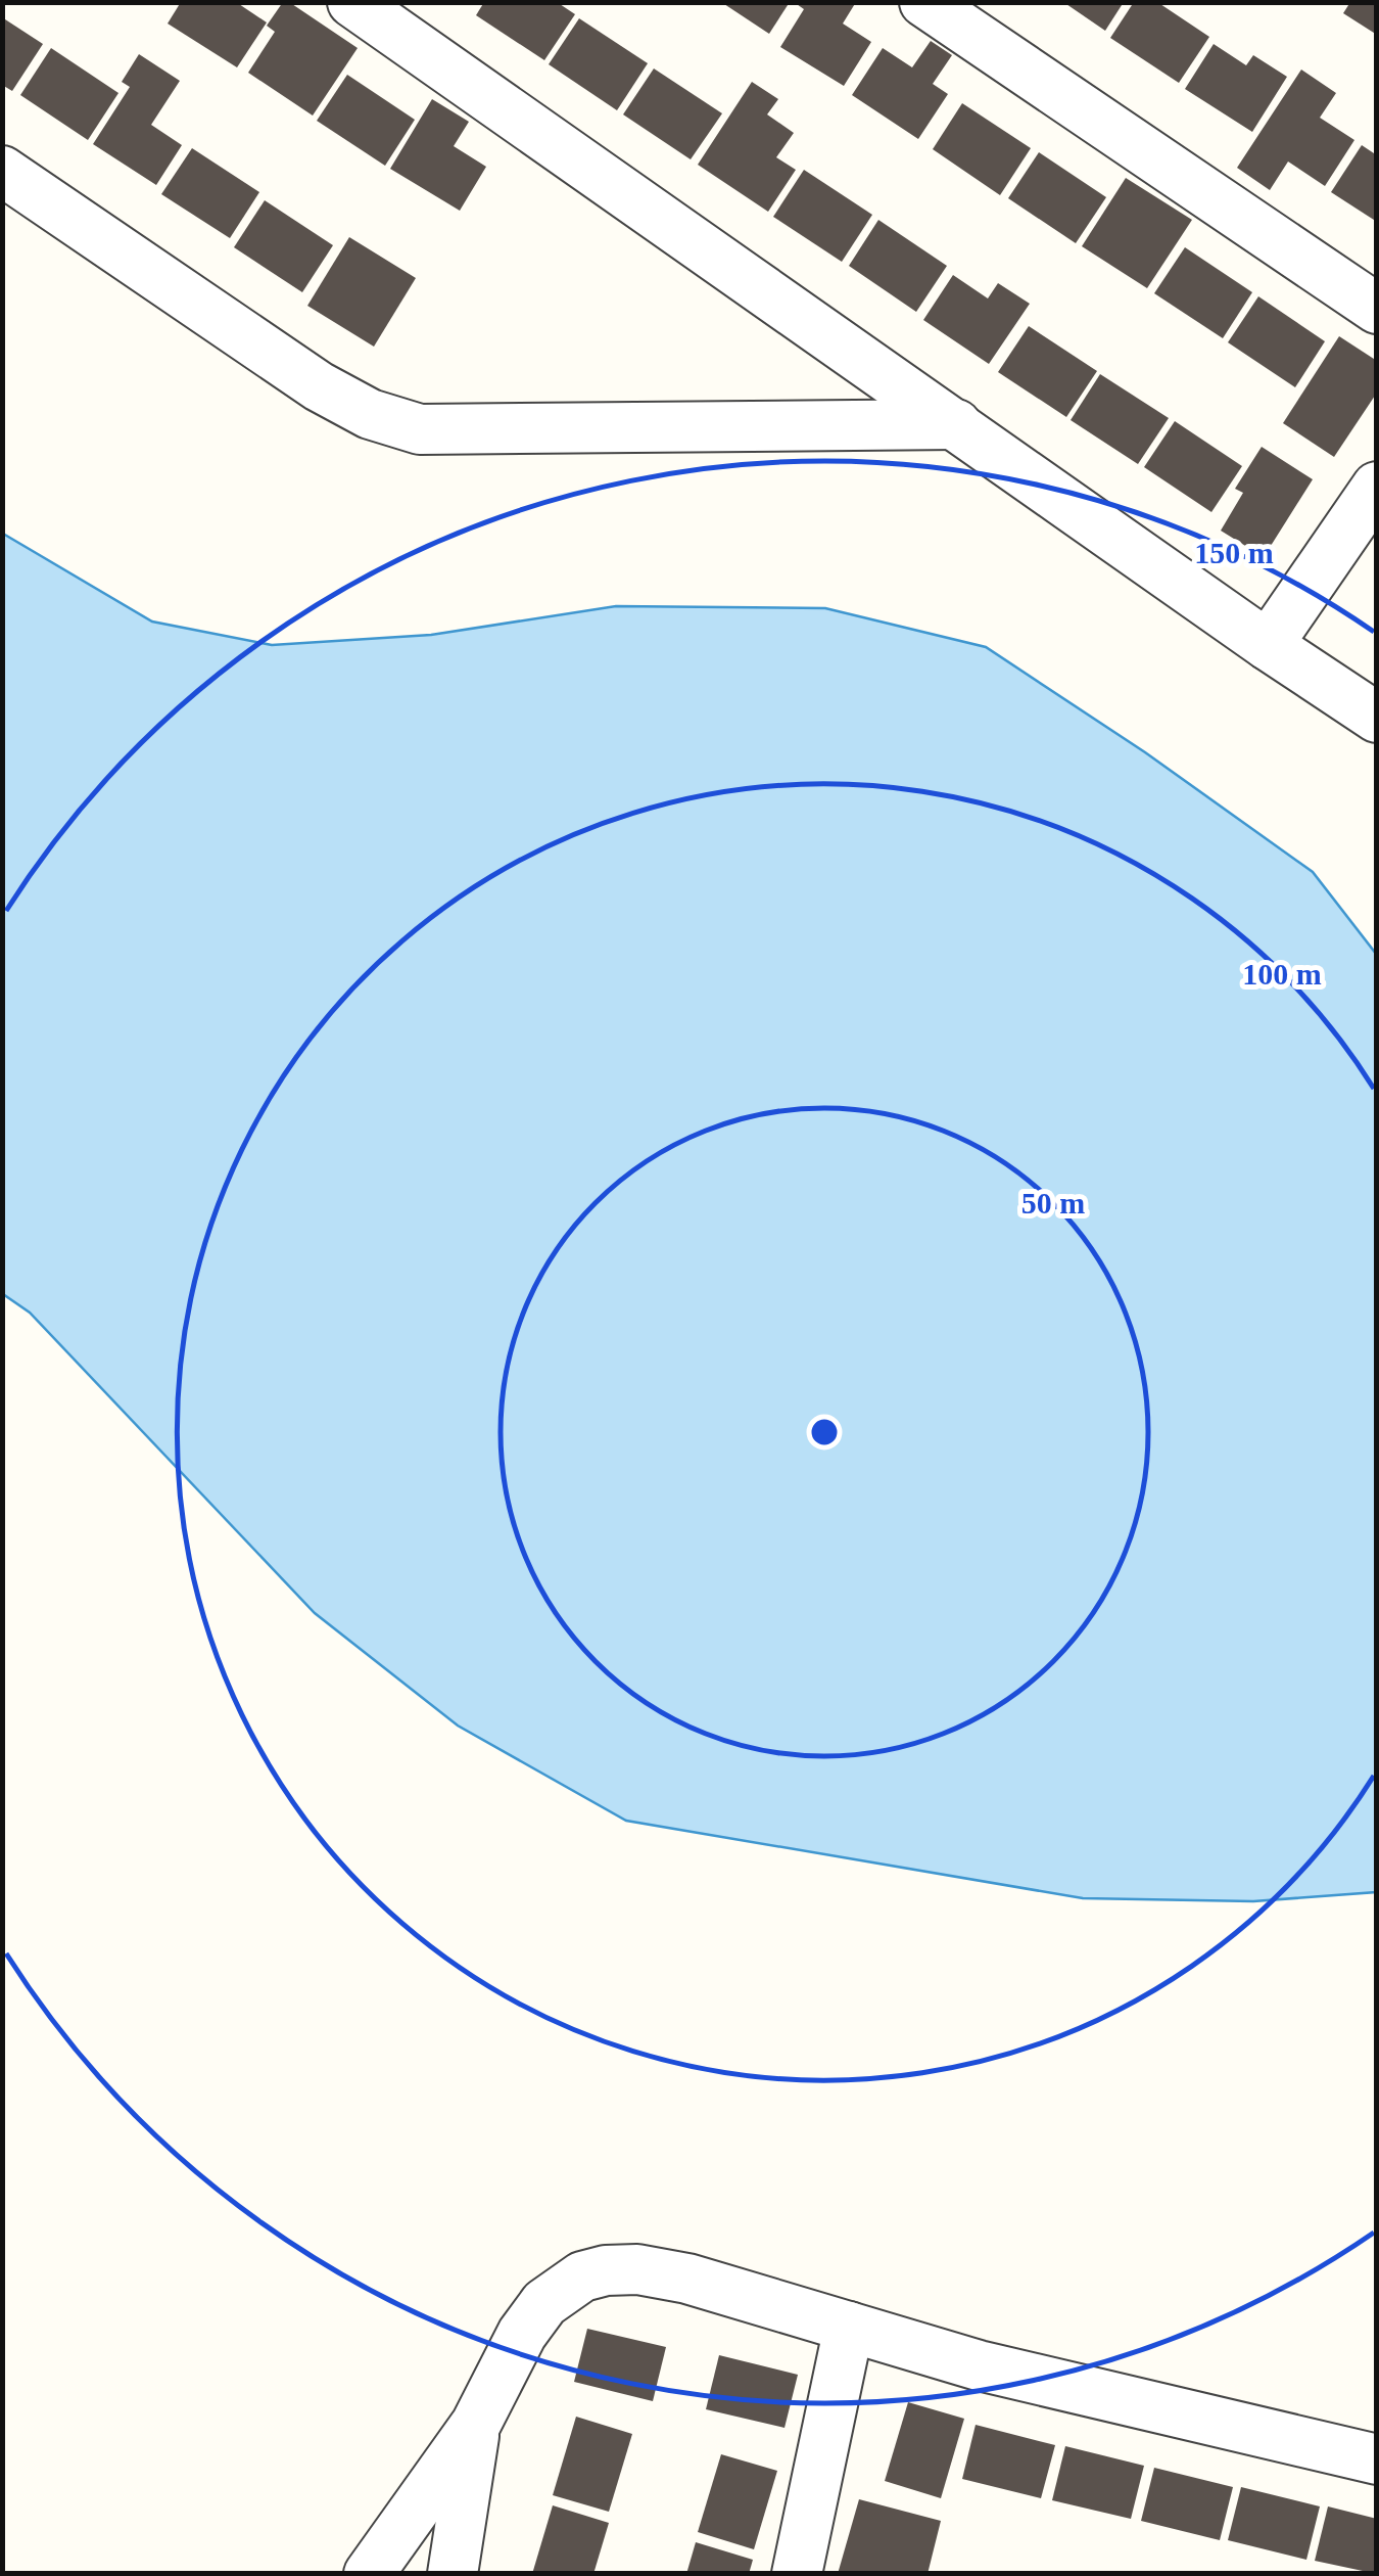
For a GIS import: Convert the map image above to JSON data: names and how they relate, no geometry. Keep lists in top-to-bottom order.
{
  "rings": ["150 m", "100 m", "50 m"]
}
